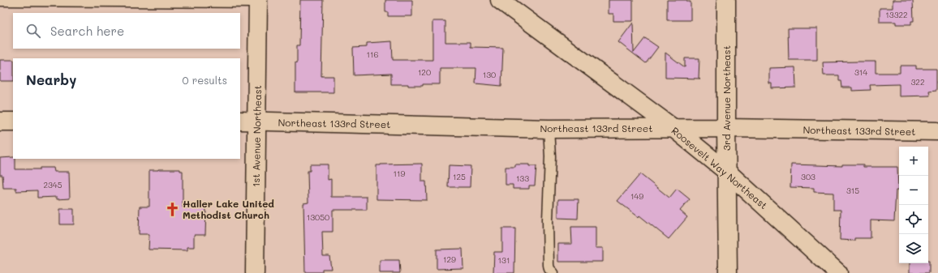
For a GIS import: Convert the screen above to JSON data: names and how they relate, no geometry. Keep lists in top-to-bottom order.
{
  "streets": {
    "street": [
      "3rd Avenue Northeast",
      "Northeast 133rd Street",
      "1st Avenue Northeast",
      "Roosevelt Way Northeast"
    ]
  },
  "crossings": [
    ["3rd Avenue Northeast", "Northeast 133rd Street"],
    ["3rd Avenue Northeast", "Roosevelt Way Northeast"],
    ["Northeast 133rd Street", "1st Avenue Northeast"],
    ["Northeast 133rd Street", "Roosevelt Way Northeast"]
  ],
  "places": {
    "church": ["Haller Lake United Methodist Church"]
  },
  "house_numbers": [
    "13322",
    "116",
    "120",
    "314",
    "130",
    "322",
    "119",
    "125",
    "303",
    "133",
    "2345",
    "315",
    "149",
    "13050",
    "129",
    "131"
  ],
  "page": {
    "search": "Search here",
    "heading": ["Nearby", "0 results"],
    "map_buttons": ["+", "−"]
  }
}
